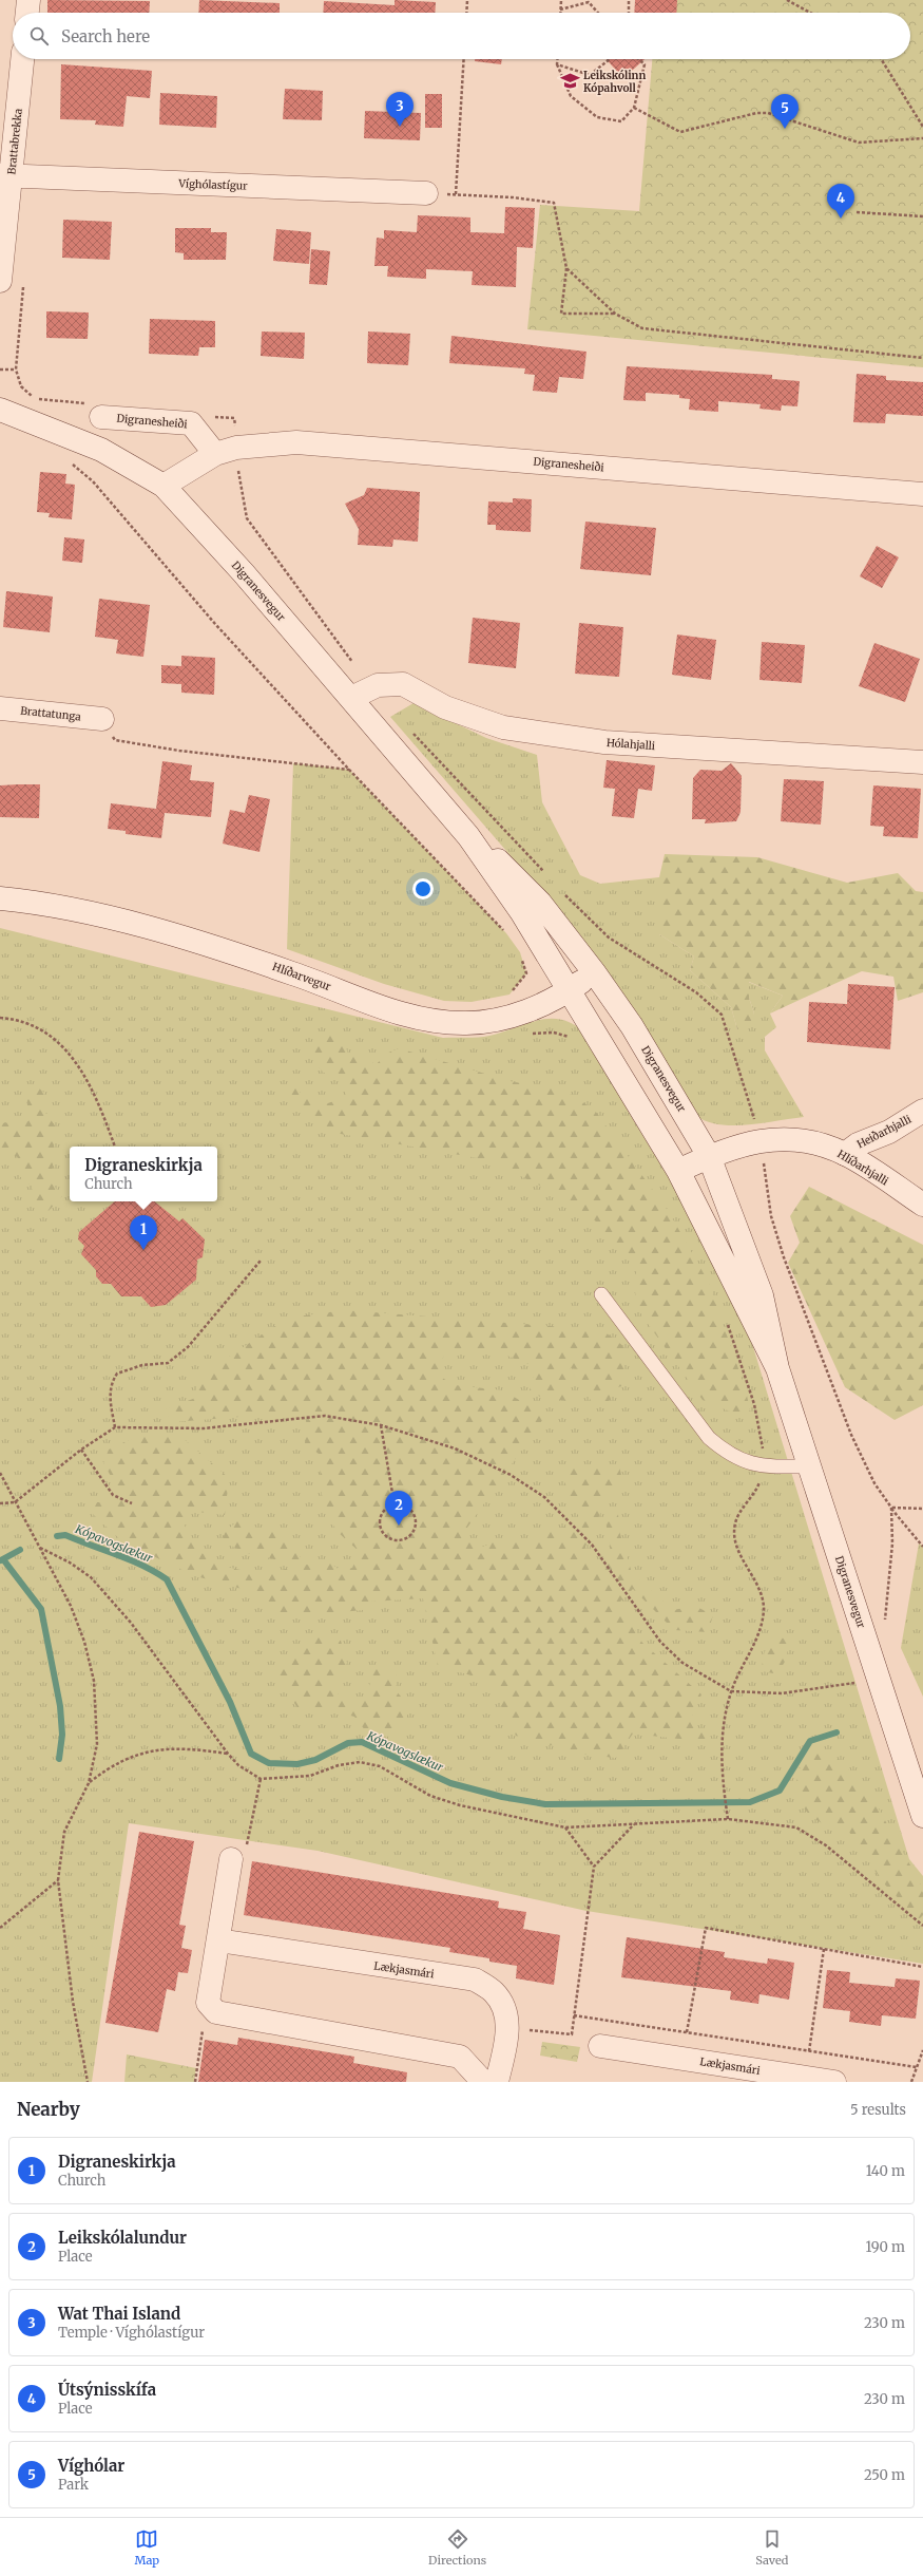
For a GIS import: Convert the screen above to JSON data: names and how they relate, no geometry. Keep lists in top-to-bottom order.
{
  "streets": {
    "street": [
      "Brattabrekka",
      "Víghólastígur",
      "Digranesheiði",
      "Digranesvegur",
      "Brattatunga",
      "Hólahjalli",
      "Hlíðarvegur",
      "Heiðarhjalli",
      "Hlíðarhjalli",
      "Lækjasmári"
    ]
  },
  "crossings": [
    ["Brattabrekka", "Víghólastígur"],
    ["Digranesheiði", "Digranesvegur"],
    ["Digranesvegur", "Hólahjalli"],
    ["Digranesvegur", "Hlíðarvegur"],
    ["Digranesvegur", "Hlíðarhjalli"],
    ["Heiðarhjalli", "Hlíðarhjalli"]
  ],
  "water": ["Kópavogslækur"],
  "places": {
    "school or university": ["Leikskólinn Kópahvoll"]
  },
  "page": {
    "search": "Search here",
    "pins": [
      "3",
      "5",
      "4",
      "1",
      "2"
    ],
    "popup": ["Digraneskirkja", "Church"],
    "heading": ["Nearby", "5 results"],
    "list": [
      {
        "mark": "1",
        "name": "Digraneskirkja",
        "note": "Church",
        "value": "140 m"
      },
      {
        "mark": "2",
        "name": "Leikskólalundur",
        "note": "Place",
        "value": "190 m"
      },
      {
        "mark": "3",
        "name": "Wat Thai Island",
        "note": "Temple · Víghólastígur",
        "value": "230 m"
      },
      {
        "mark": "4",
        "name": "Útsýnisskífa",
        "note": "Place",
        "value": "230 m"
      },
      {
        "mark": "5",
        "name": "Víghólar",
        "note": "Park",
        "value": "250 m"
      }
    ],
    "nav": ["Map", "Directions", "Saved"]
  }
}
